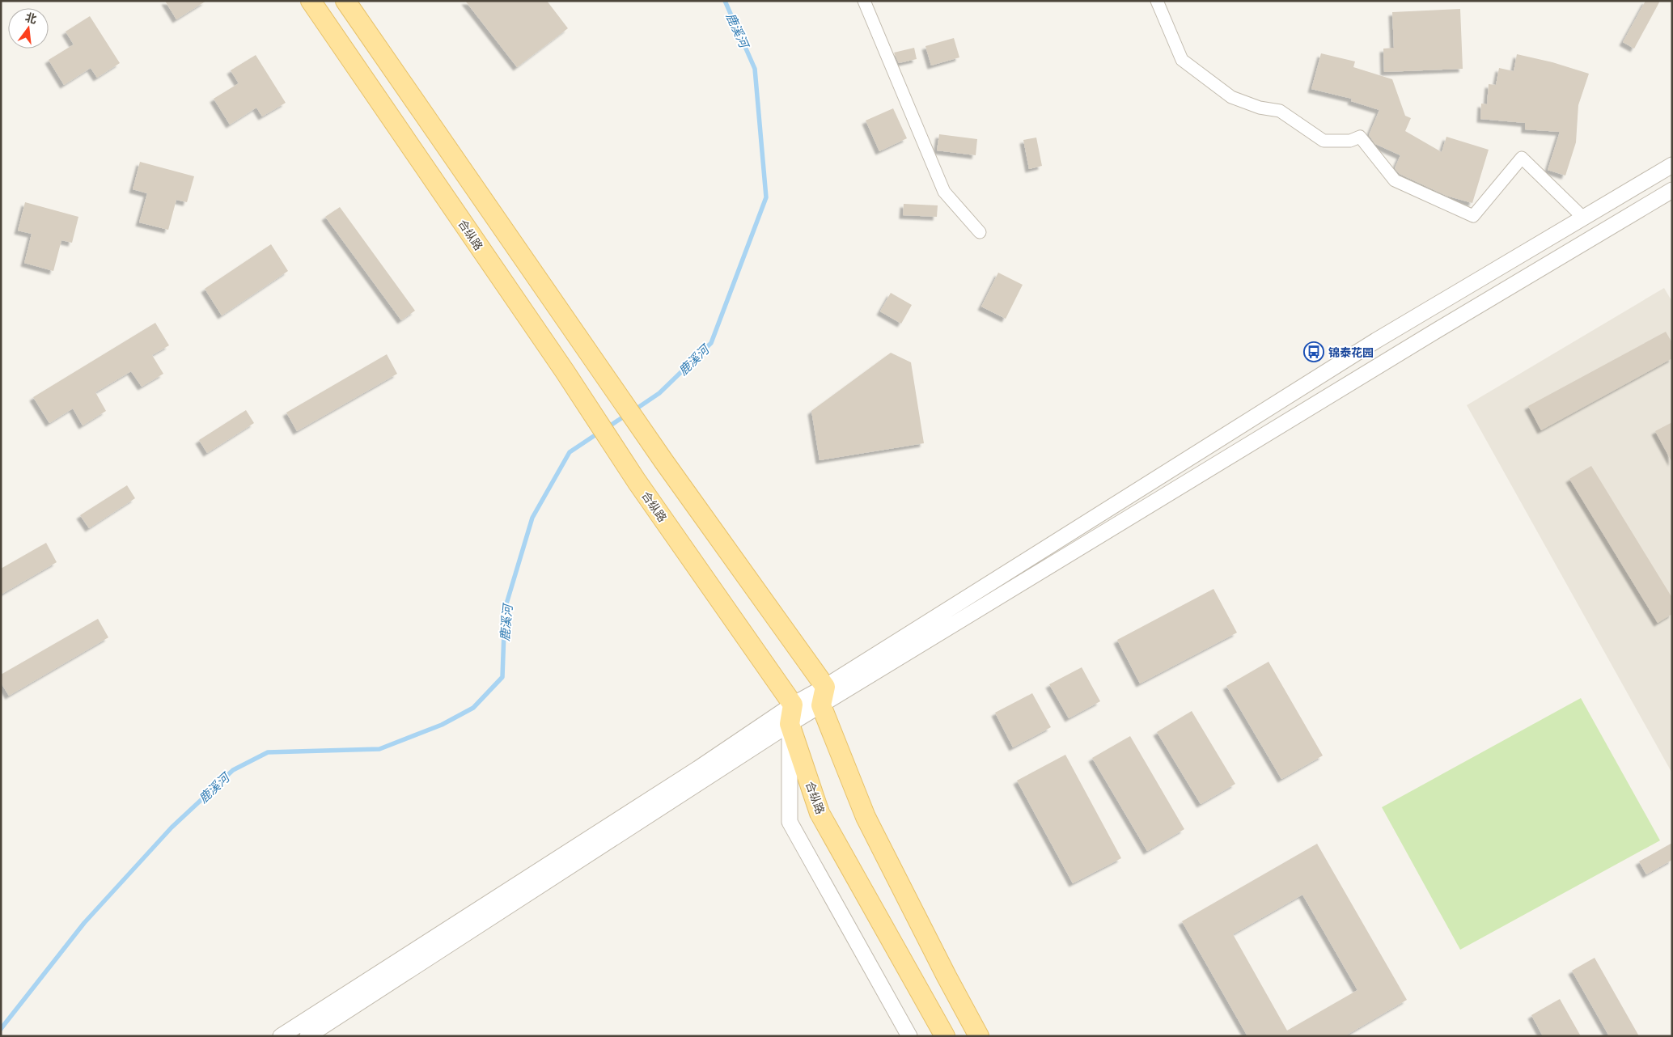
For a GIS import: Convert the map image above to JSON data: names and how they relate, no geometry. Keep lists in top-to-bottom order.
{
  "streets": {
    "main road": ["合纵路"]
  },
  "water": ["鹿溪河"],
  "places": {
    "bus stop": ["锦泰花园"]
  },
  "north": "top"
}
